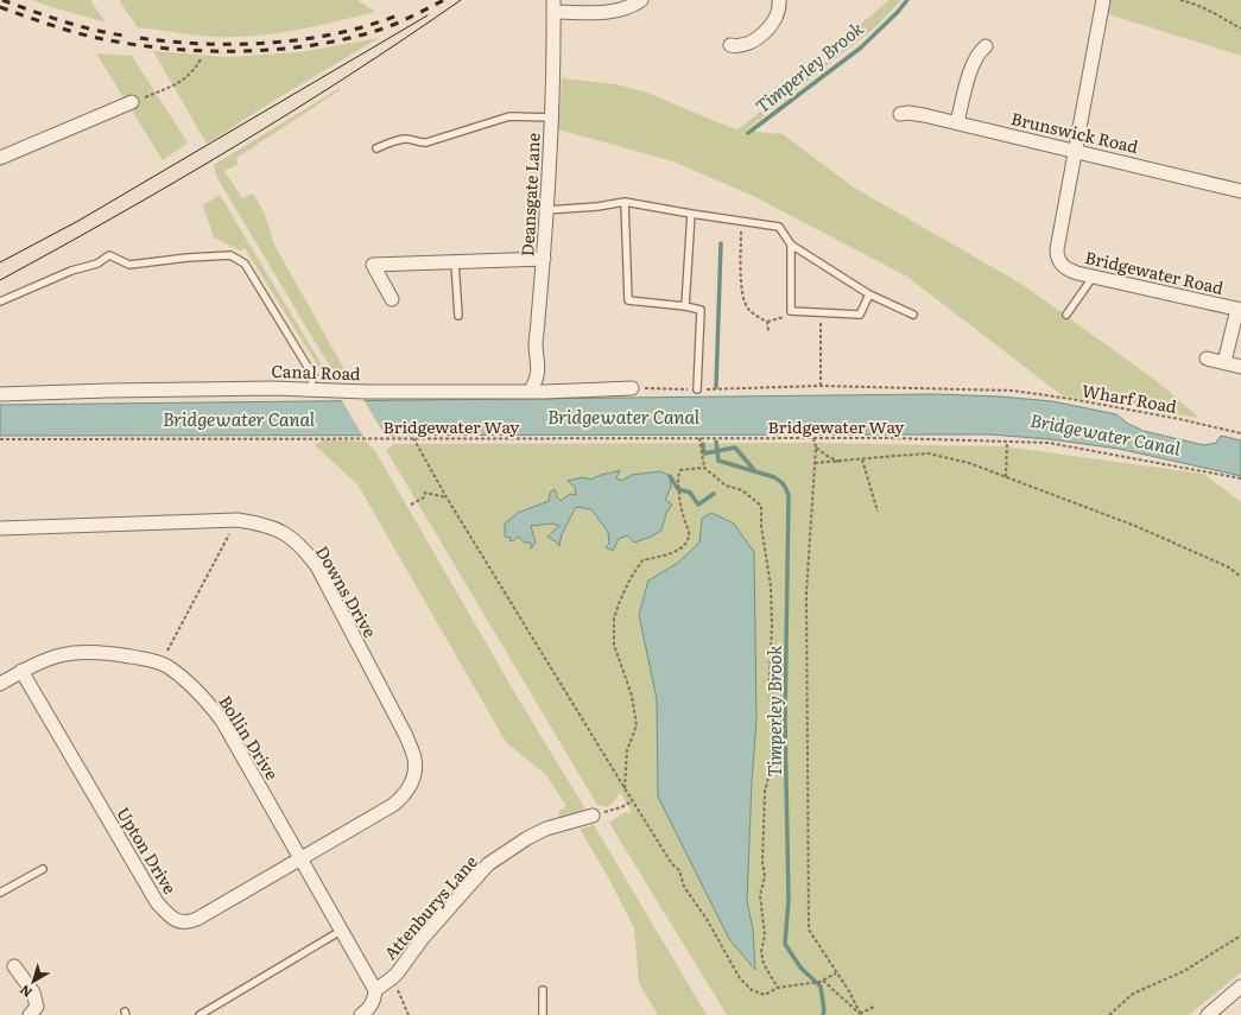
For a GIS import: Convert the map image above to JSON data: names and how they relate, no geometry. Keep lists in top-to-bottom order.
{
  "streets": {
    "street": [
      "Brunswick Road",
      "Deansgate Lane",
      "Bridgewater Road",
      "Canal Road",
      "Downs Drive",
      "Bollin Drive",
      "Upton Drive",
      "Attenburys Lane"
    ],
    "path": ["Wharf Road", "Bridgewater Way"]
  },
  "crossings": [
    ["Brunswick Road", "Bridgewater Road"],
    ["Deansgate Lane", "Canal Road"],
    ["Canal Road", "Wharf Road"],
    ["Downs Drive", "Bollin Drive"],
    ["Downs Drive", "Upton Drive"],
    ["Bollin Drive", "Upton Drive"],
    ["Bollin Drive", "Attenburys Lane"]
  ],
  "water": ["Timperley Brook", "Bridgewater Canal"],
  "north": "bottom left"
}
